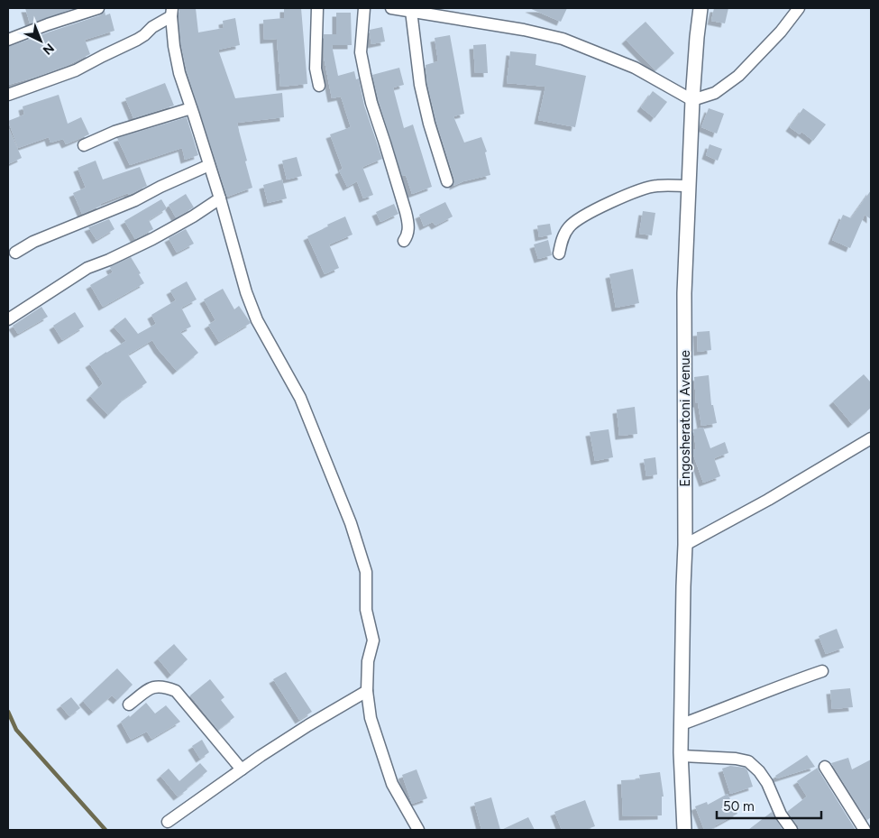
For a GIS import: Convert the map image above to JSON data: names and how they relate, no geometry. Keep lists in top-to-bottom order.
{
  "streets": {
    "street": ["Engosheratoni Avenue"]
  },
  "scale_bar": "50 m",
  "north": "bottom right"
}
